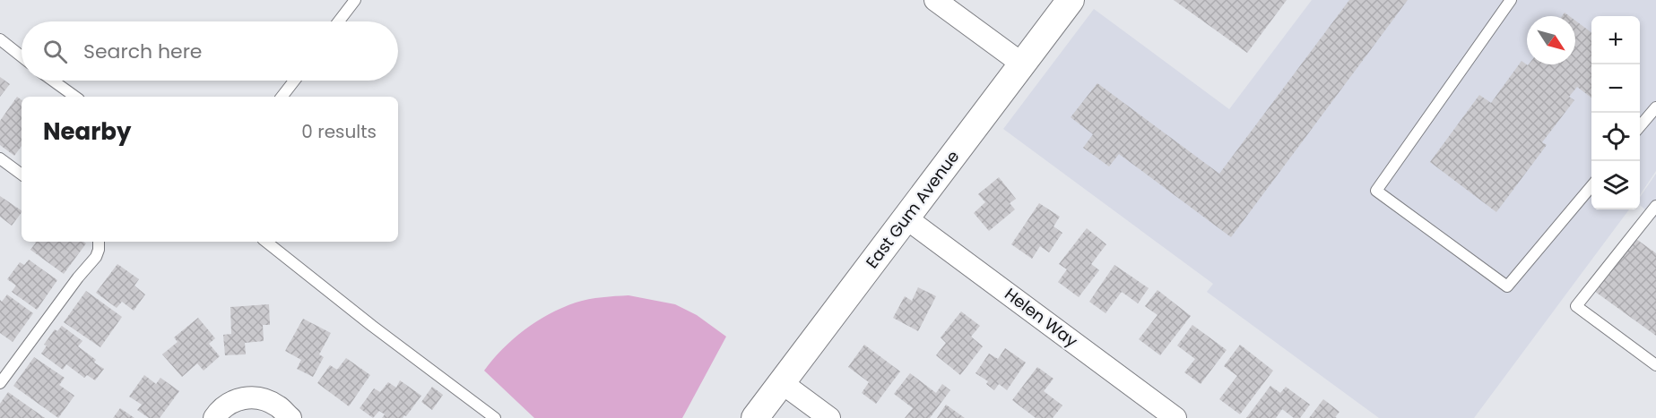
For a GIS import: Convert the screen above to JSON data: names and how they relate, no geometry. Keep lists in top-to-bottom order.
{
  "streets": {
    "street": ["East Gum Avenue", "Helen Way"]
  },
  "crossings": [
    ["East Gum Avenue", "Helen Way"]
  ],
  "north": "bottom right",
  "page": {
    "map_buttons": ["+", "−"],
    "search": "Search here",
    "heading": ["Nearby", "0 results"]
  }
}
